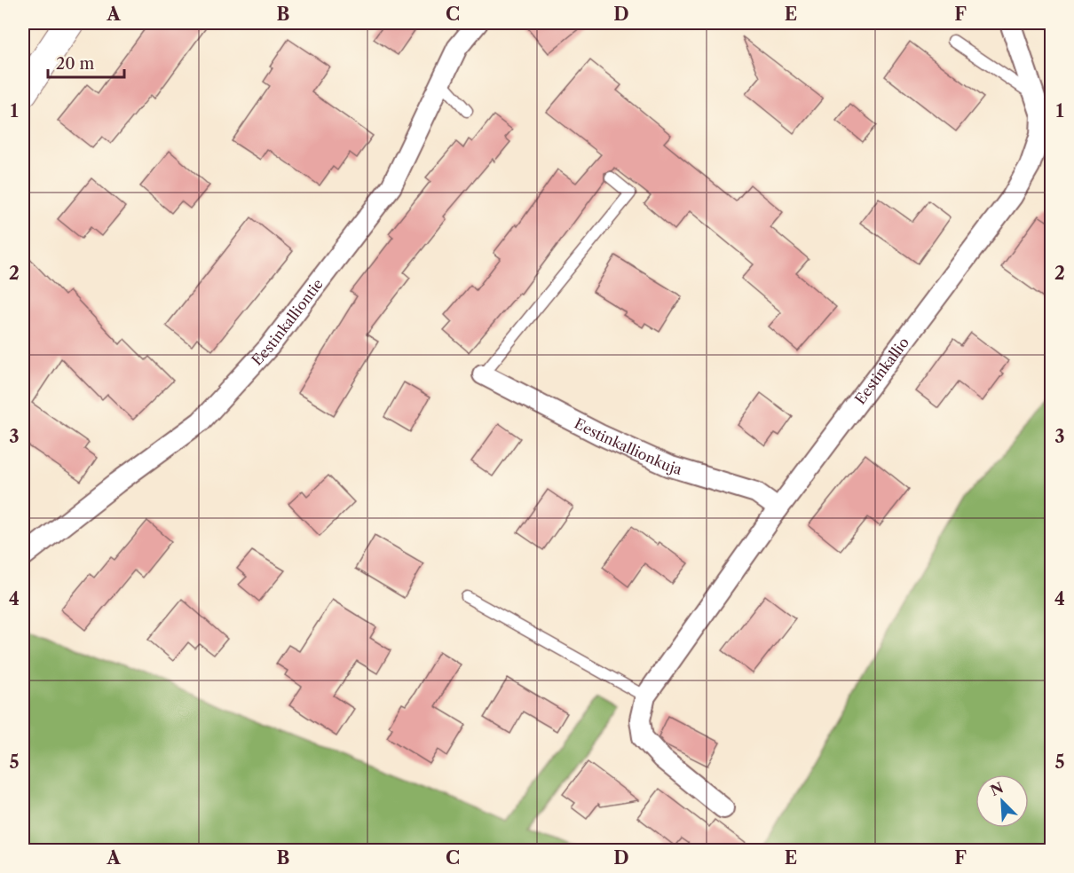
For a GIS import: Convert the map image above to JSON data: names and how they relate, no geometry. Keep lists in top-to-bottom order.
{
  "streets": {
    "street": ["Eestinkalliontie", "Eestinkallio", "Eestinkallionkuja"]
  },
  "crossings": [
    ["Eestinkallio", "Eestinkallionkuja"]
  ],
  "scale_bar": "20 m",
  "north": "top left",
  "grid": {
    "columns": [
      "A",
      "B",
      "C",
      "D",
      "E",
      "F"
    ],
    "rows": [
      "1",
      "2",
      "3",
      "4",
      "5"
    ]
  }
}
